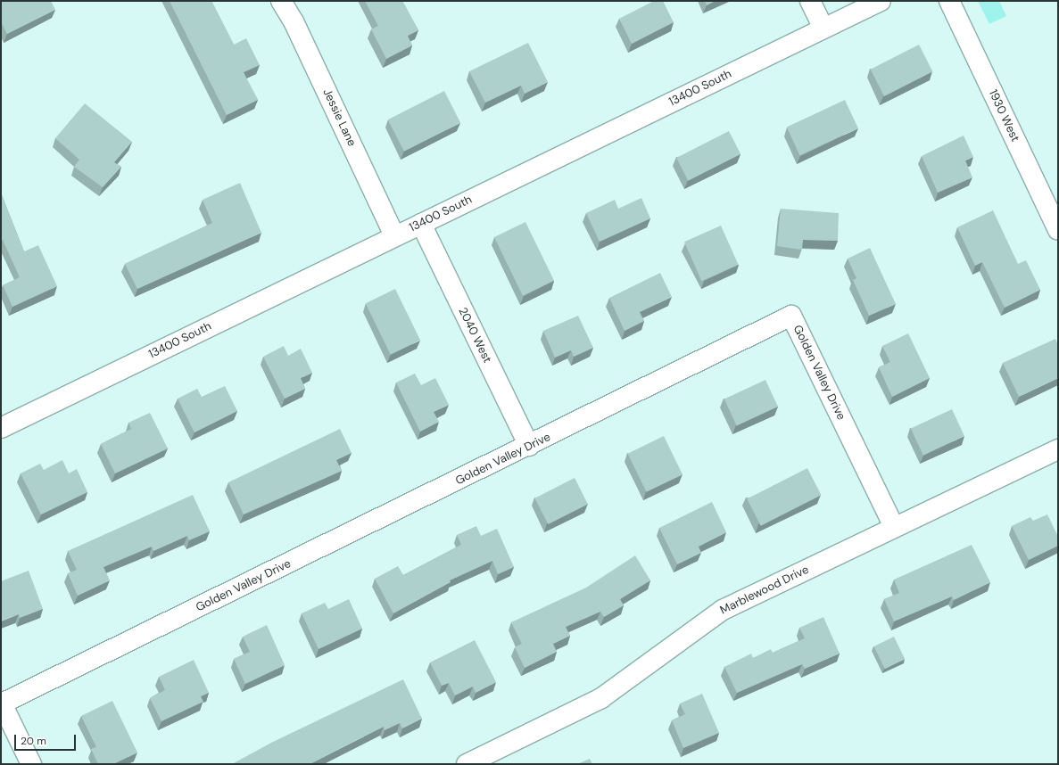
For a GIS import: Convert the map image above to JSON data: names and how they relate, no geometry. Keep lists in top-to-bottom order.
{
  "streets": {
    "street": [
      "13400 South",
      "1930 West",
      "Jessie Lane",
      "2040 West",
      "Golden Valley Drive",
      "Marblewood Drive"
    ]
  },
  "crossings": [
    ["13400 South", "Jessie Lane"],
    ["13400 South", "2040 West"],
    ["2040 West", "Golden Valley Drive"],
    ["Golden Valley Drive", "Marblewood Drive"]
  ],
  "scale_bar": "20 m"
}
